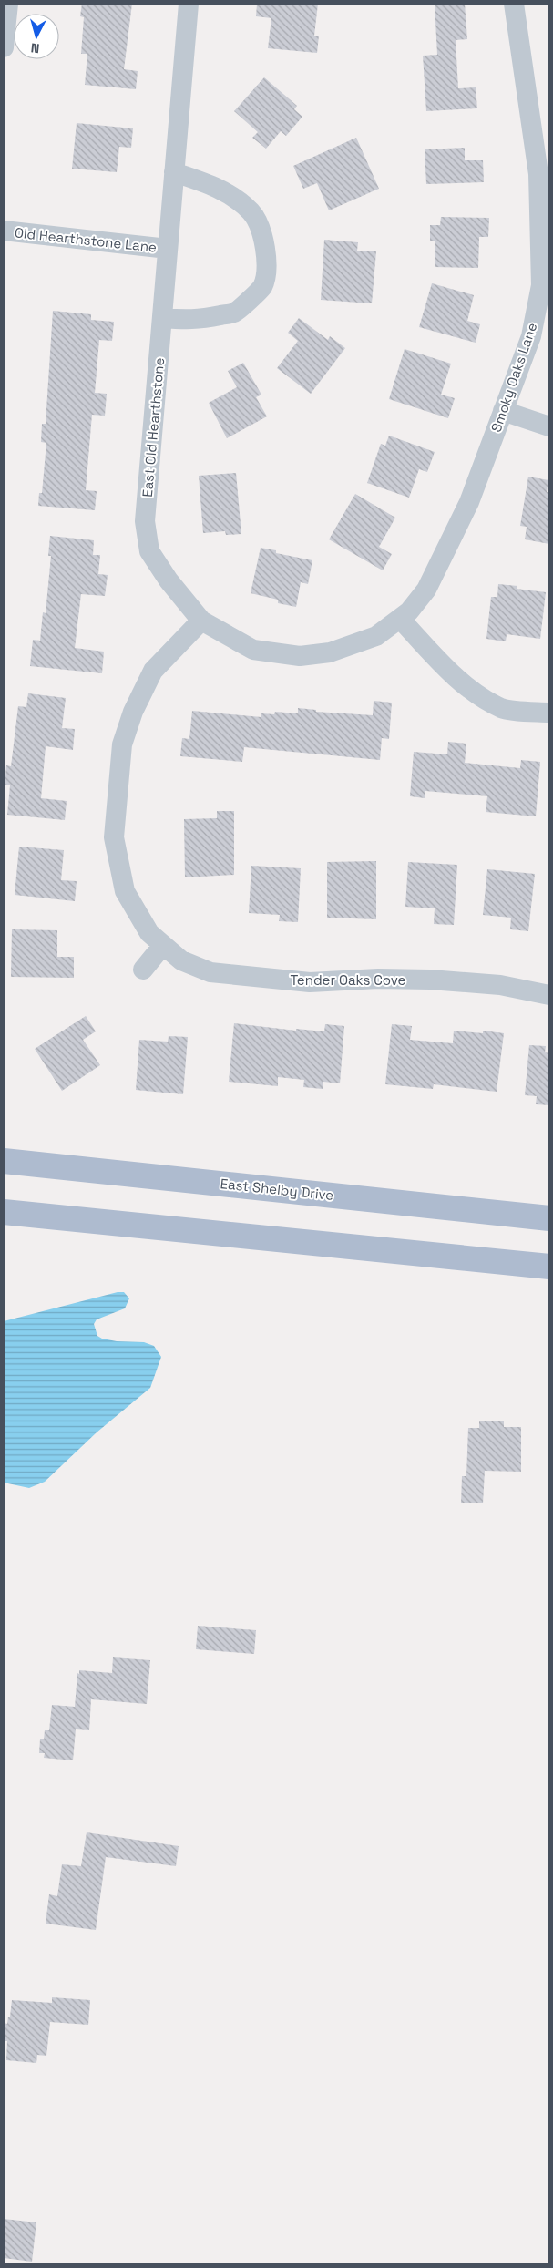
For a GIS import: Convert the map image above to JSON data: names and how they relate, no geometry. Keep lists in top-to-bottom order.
{
  "streets": {
    "main road": ["East Shelby Drive"],
    "street": [
      "Old Hearthstone Lane",
      "Smoky Oaks Lane",
      "East Old Hearthstone",
      "Tender Oaks Cove"
    ]
  },
  "crossings": [
    ["Old Hearthstone Lane", "East Old Hearthstone"],
    ["Smoky Oaks Lane", "East Old Hearthstone"],
    ["East Old Hearthstone", "Tender Oaks Cove"]
  ],
  "north": "bottom"
}
